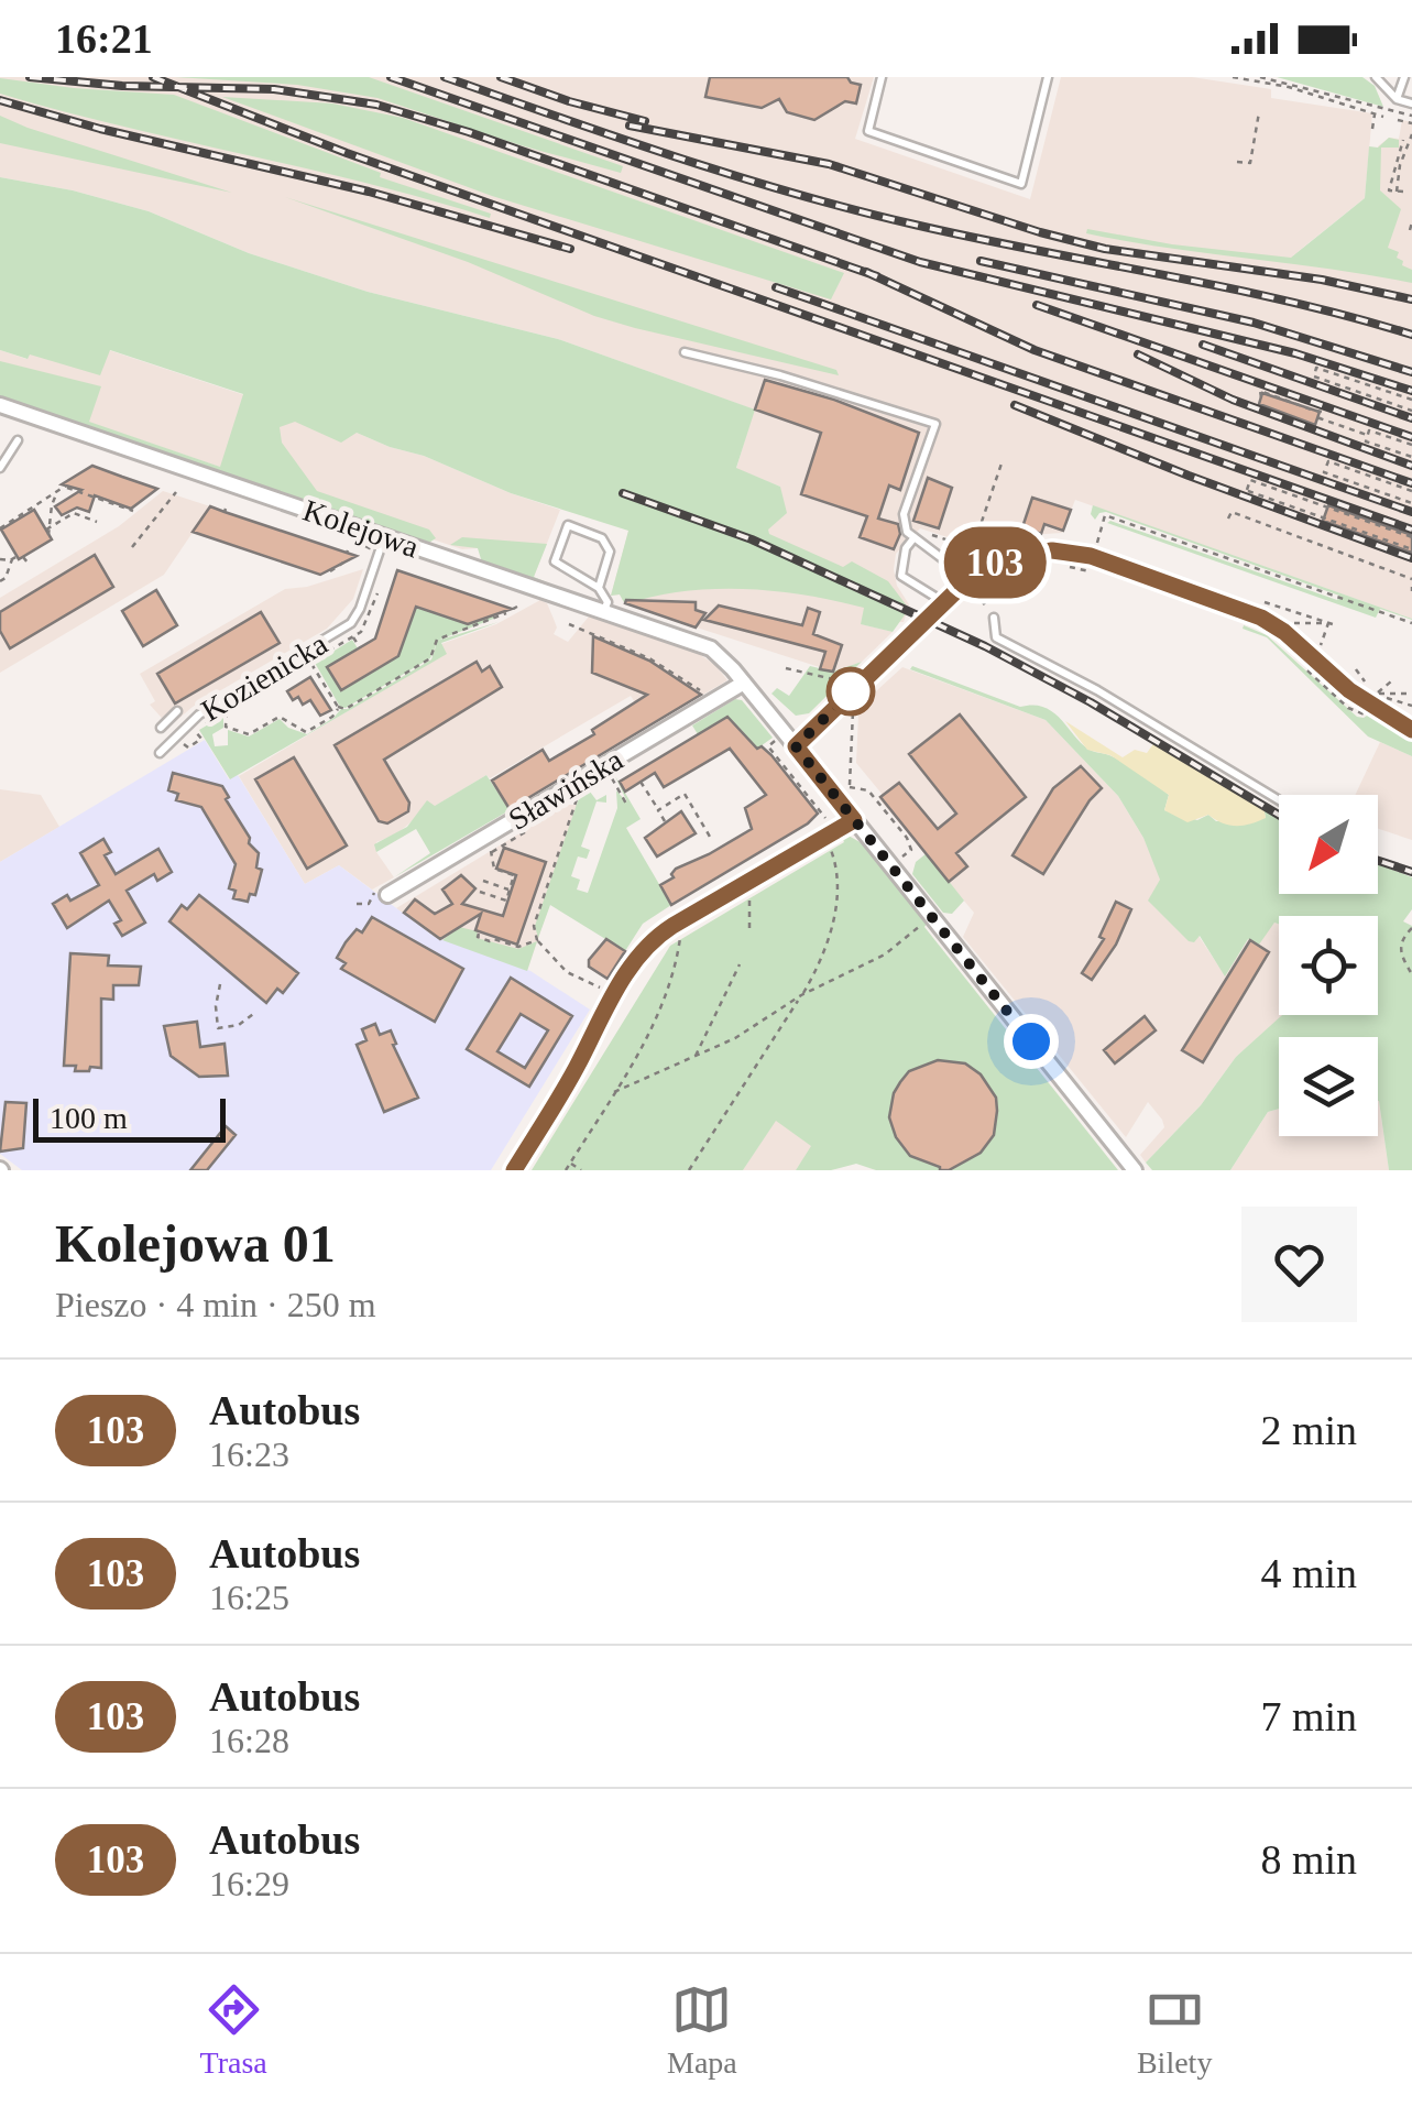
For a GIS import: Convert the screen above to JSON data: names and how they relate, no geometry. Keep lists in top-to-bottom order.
{
  "streets": {
    "street": ["Kolejowa", "Sławińska"],
    "lane": ["Kozienicka"]
  },
  "crossings": [
    ["Kolejowa", "Kozienicka"],
    ["Kolejowa", "Sławińska"]
  ],
  "lines": ["bus line 103"],
  "scale_bar": "100 m",
  "north": "bottom left",
  "page": {
    "status": "16:21",
    "on_map": "103",
    "scale": "100 m",
    "heading": ["Kolejowa 01", "Pieszo · 4 min · 250 m"],
    "list": [
      {
        "mark": "103",
        "name": "Autobus",
        "note": "16:23",
        "value": "2 min"
      },
      {
        "mark": "103",
        "name": "Autobus",
        "note": "16:25",
        "value": "4 min"
      },
      {
        "mark": "103",
        "name": "Autobus",
        "note": "16:28",
        "value": "7 min"
      },
      {
        "mark": "103",
        "name": "Autobus",
        "note": "16:29",
        "value": "8 min"
      }
    ],
    "tabs": ["Trasa", "Mapa", "Bilety"]
  }
}
